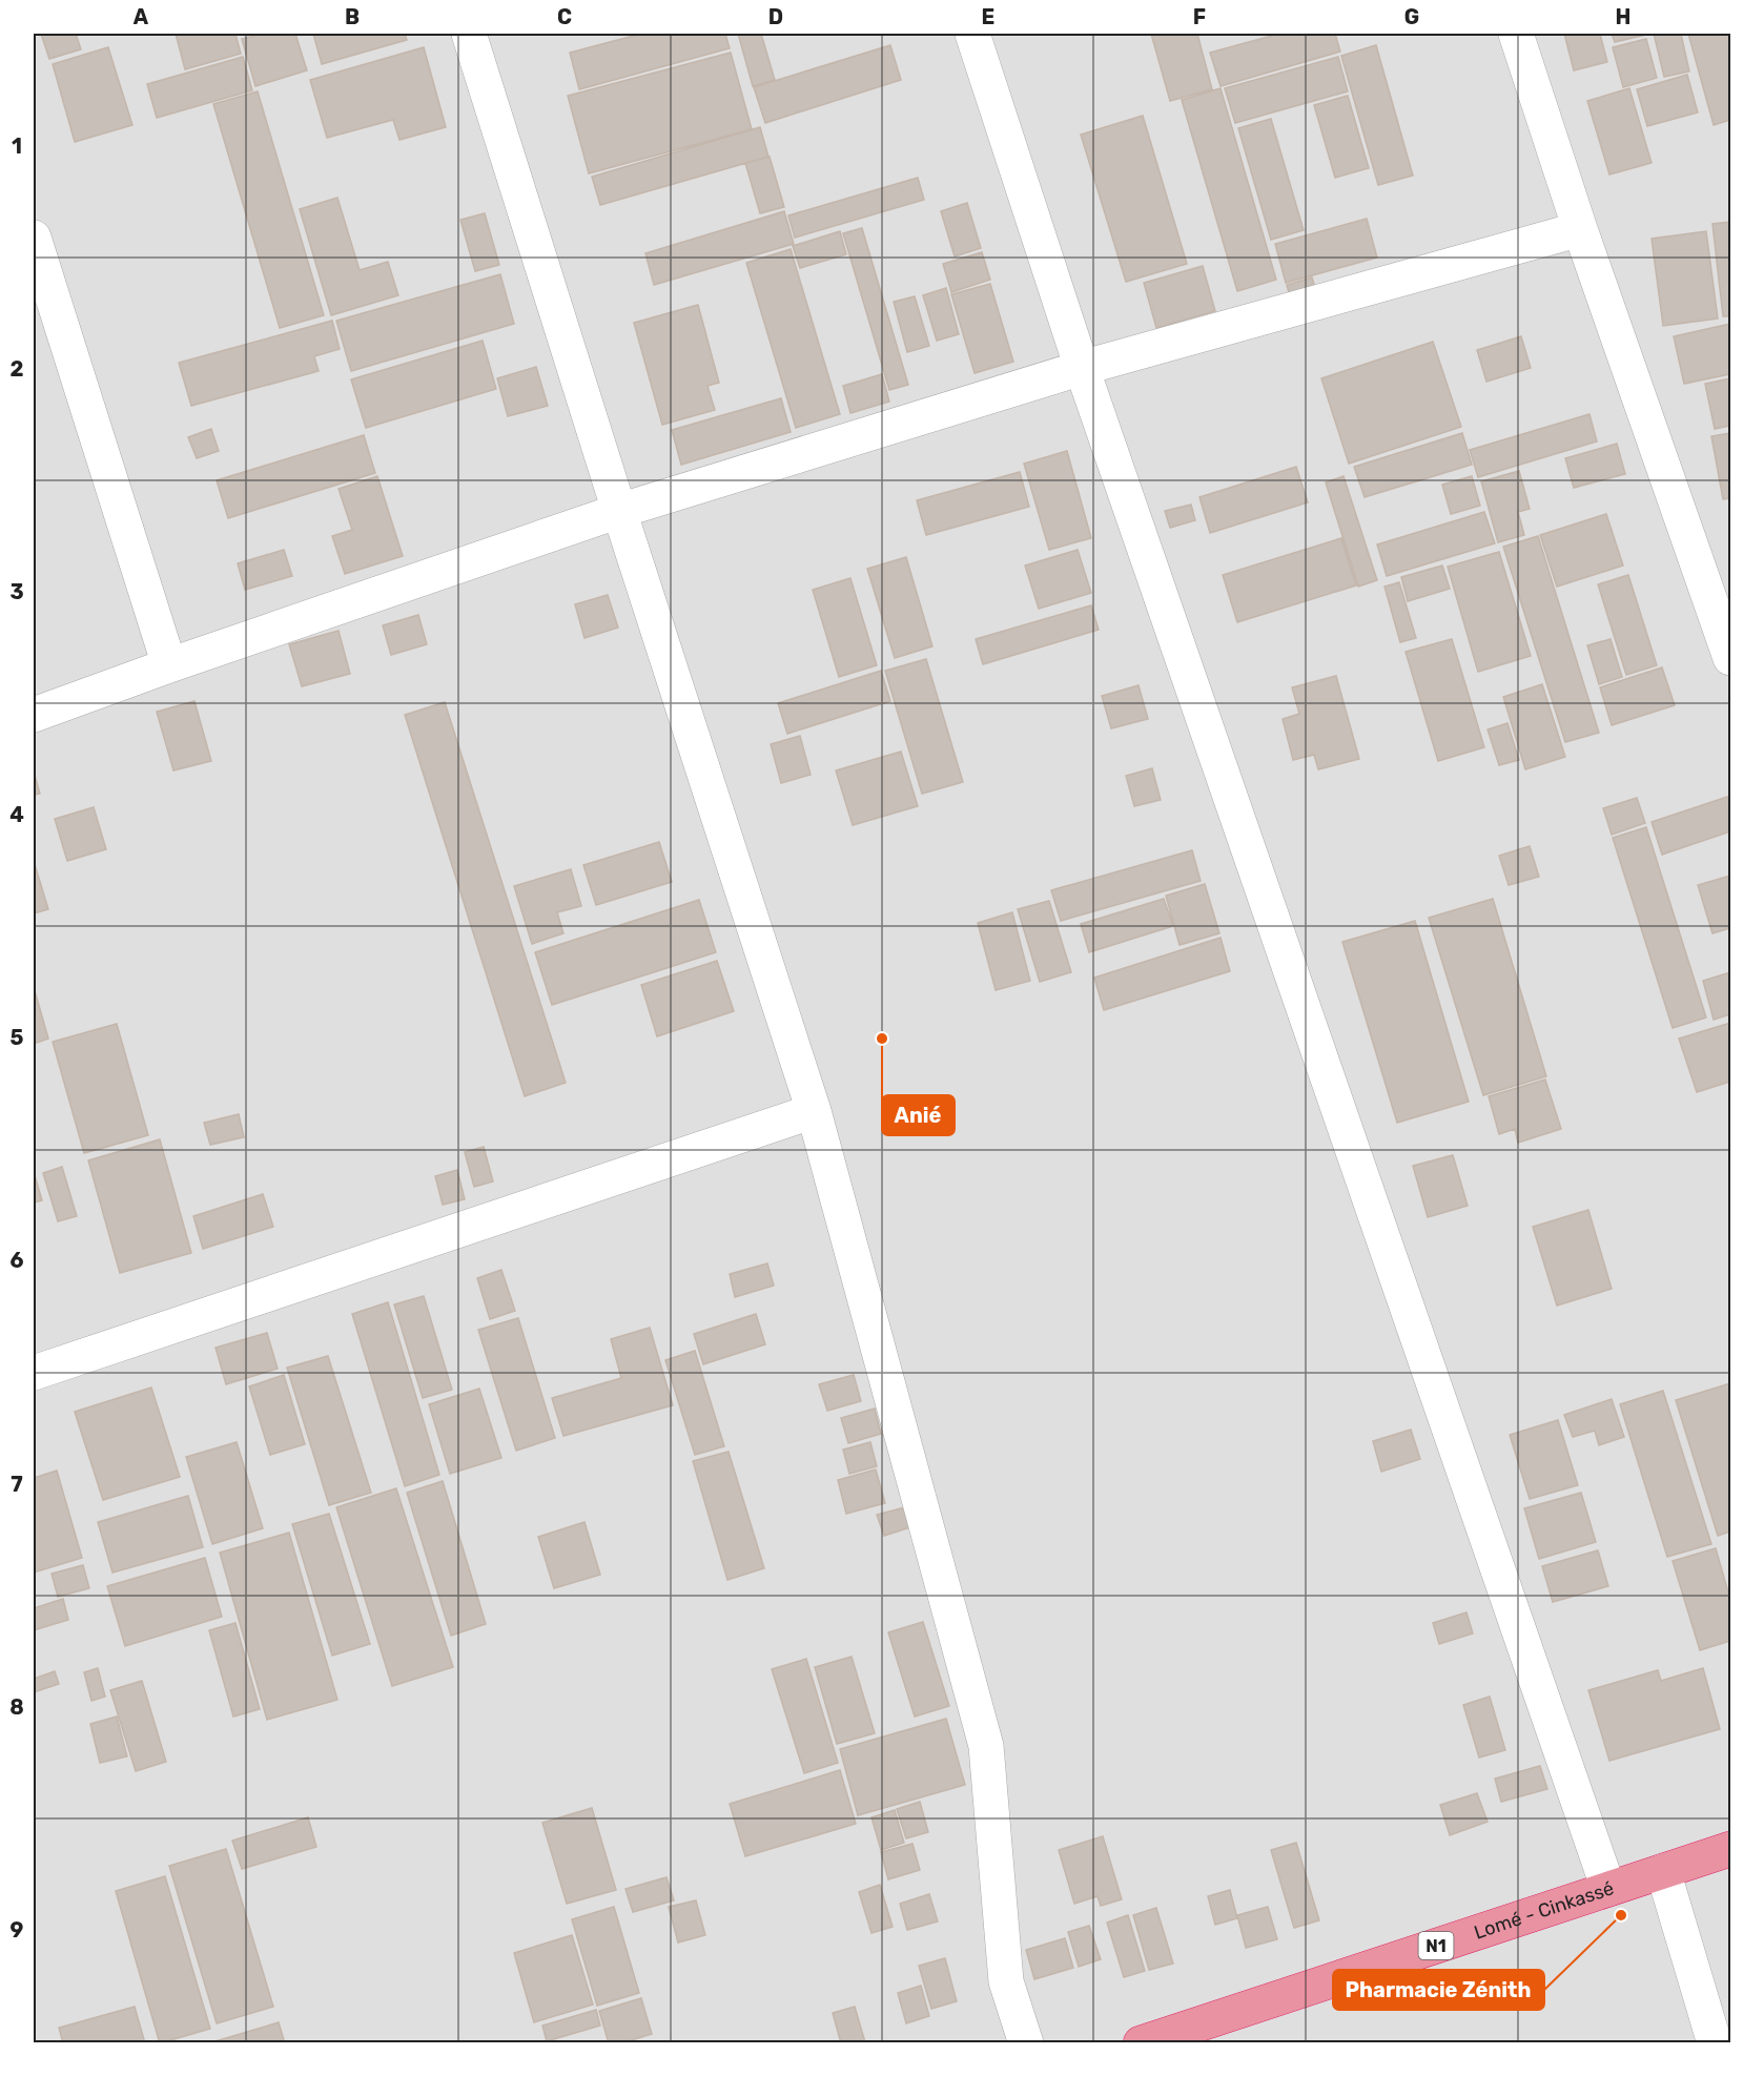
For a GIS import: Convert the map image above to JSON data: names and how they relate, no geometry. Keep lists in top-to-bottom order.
{
  "streets": {
    "highway": ["Lomé - Cinkassé", "N1"]
  },
  "places": ["Anié", "Pharmacie Zénith"],
  "grid": {
    "columns": [
      "A",
      "B",
      "C",
      "D",
      "E",
      "F",
      "G",
      "H"
    ],
    "rows": [
      "1",
      "2",
      "3",
      "4",
      "5",
      "6",
      "7",
      "8",
      "9"
    ]
  }
}
